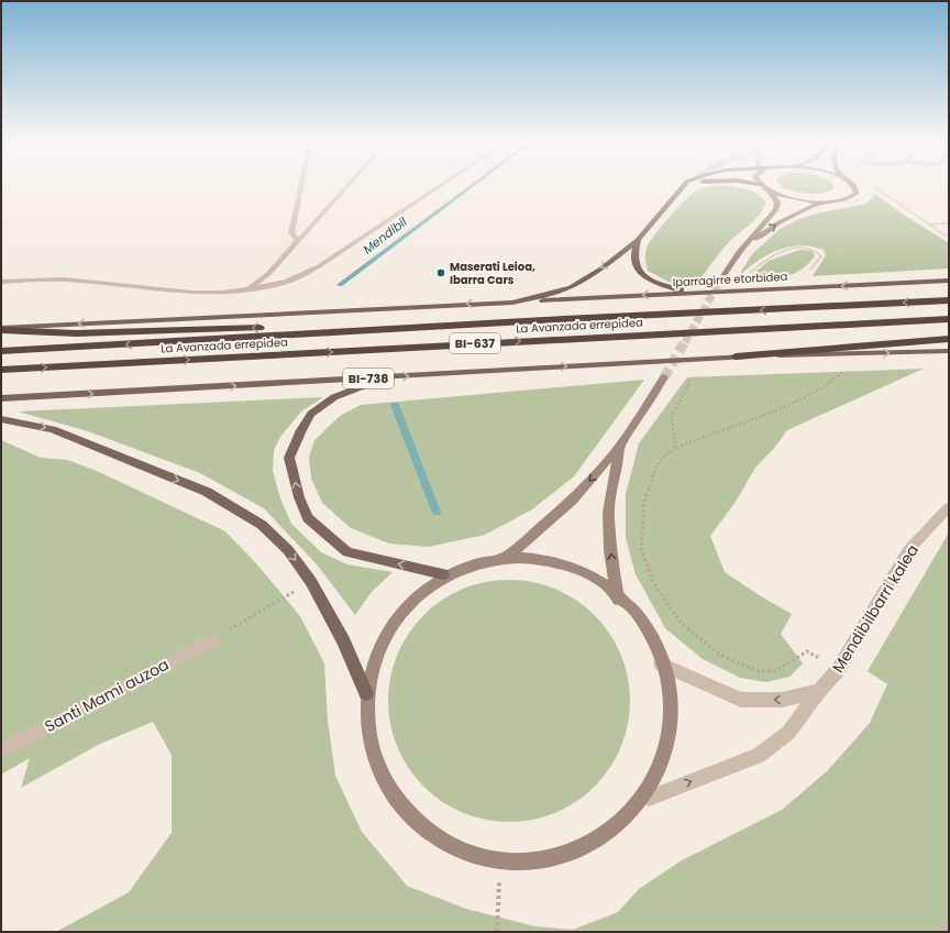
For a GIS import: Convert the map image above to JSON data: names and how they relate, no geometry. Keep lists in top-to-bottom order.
{
  "streets": {
    "highway": ["La Avanzada errepidea", "BI-637"],
    "main road": ["Iparragirre etorbidea", "BI-738"],
    "street": ["Mendibilbarri kalea", "Santi Mami auzoa"]
  },
  "one_way": ["Mendibilbarri kalea"],
  "water": ["Mendibil"],
  "places": ["Maserati Leioa, Ibarra Cars"]
}
